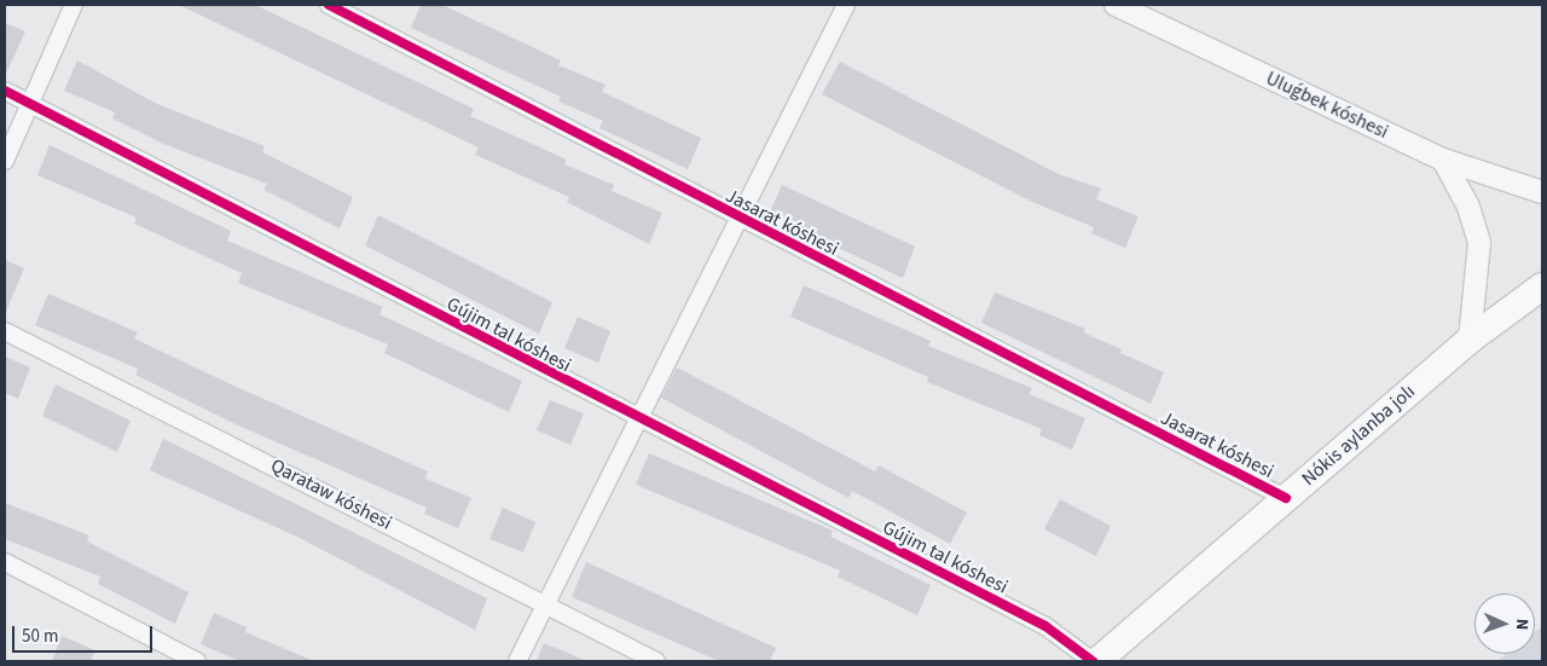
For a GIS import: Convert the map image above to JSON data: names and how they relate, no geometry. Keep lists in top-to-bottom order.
{
  "streets": {
    "main road": ["Nókis aylanba jolı"],
    "street": [
      "Uluǵbek kóshesi",
      "Jasarat kóshesi",
      "Gújim tal kóshesi",
      "Qarataw kóshesi"
    ]
  },
  "crossings": [
    ["Jasarat kóshesi", "Nókis aylanba jolı"],
    ["Gújim tal kóshesi", "Nókis aylanba jolı"]
  ],
  "scale_bar": "50 m",
  "north": "right"
}
